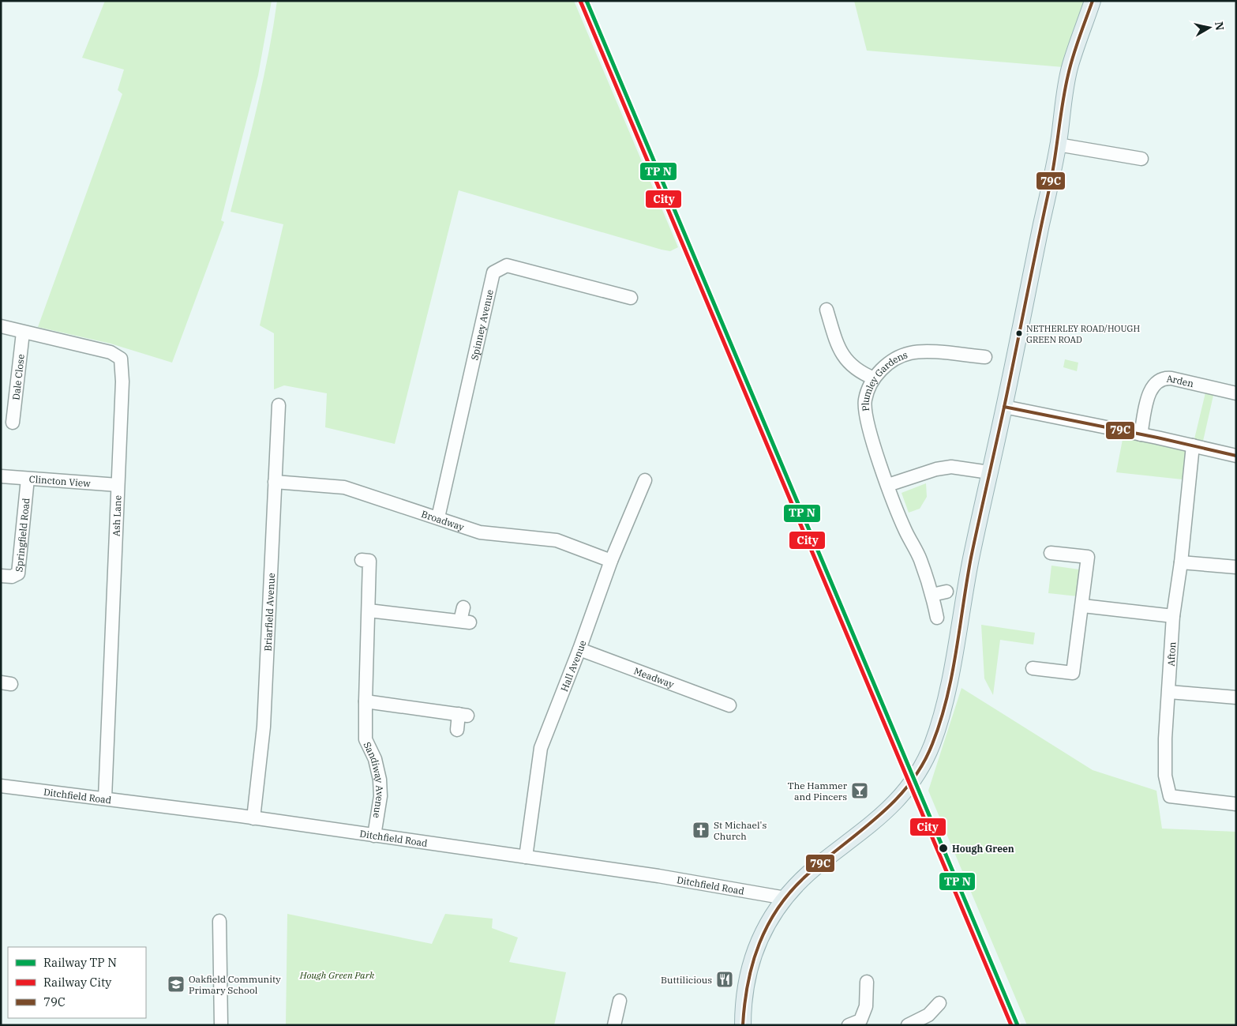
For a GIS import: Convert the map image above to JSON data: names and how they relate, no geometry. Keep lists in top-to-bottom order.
{
  "streets": {
    "street": [
      "Spinney Avenue",
      "Dale Close",
      "Arden",
      "Plumley Gardens",
      "Clincton View",
      "Ash Lane",
      "Broadway",
      "Springfield Road",
      "Briarfield Avenue",
      "Afton",
      "Hall Avenue",
      "Meadway",
      "Sandiway Avenue",
      "Ditchfield Road"
    ]
  },
  "crossings": [
    ["Spinney Avenue", "Broadway"],
    ["Dale Close", "Ash Lane"],
    ["Clincton View", "Ash Lane"],
    ["Clincton View", "Springfield Road"],
    ["Ash Lane", "Ditchfield Road"],
    ["Broadway", "Briarfield Avenue"],
    ["Broadway", "Hall Avenue"],
    ["Briarfield Avenue", "Ditchfield Road"],
    ["Hall Avenue", "Meadway"],
    ["Hall Avenue", "Ditchfield Road"],
    ["Sandiway Avenue", "Ditchfield Road"]
  ],
  "parks": ["Hough Green Park"],
  "places": {
    "other": ["NETHERLEY ROAD/HOUGH GREEN ROAD", "Hough Green"],
    "bar": ["The Hammer and Pincers"],
    "church": ["St Michael's Church"],
    "restaurant": ["Buttilicious"],
    "school or university": ["Oakfield Community Primary School"]
  },
  "lines": ["rail line City", "transit line 79C"],
  "legend": ["Railway TP N", "Railway City", "79C"],
  "north": "right"
}
